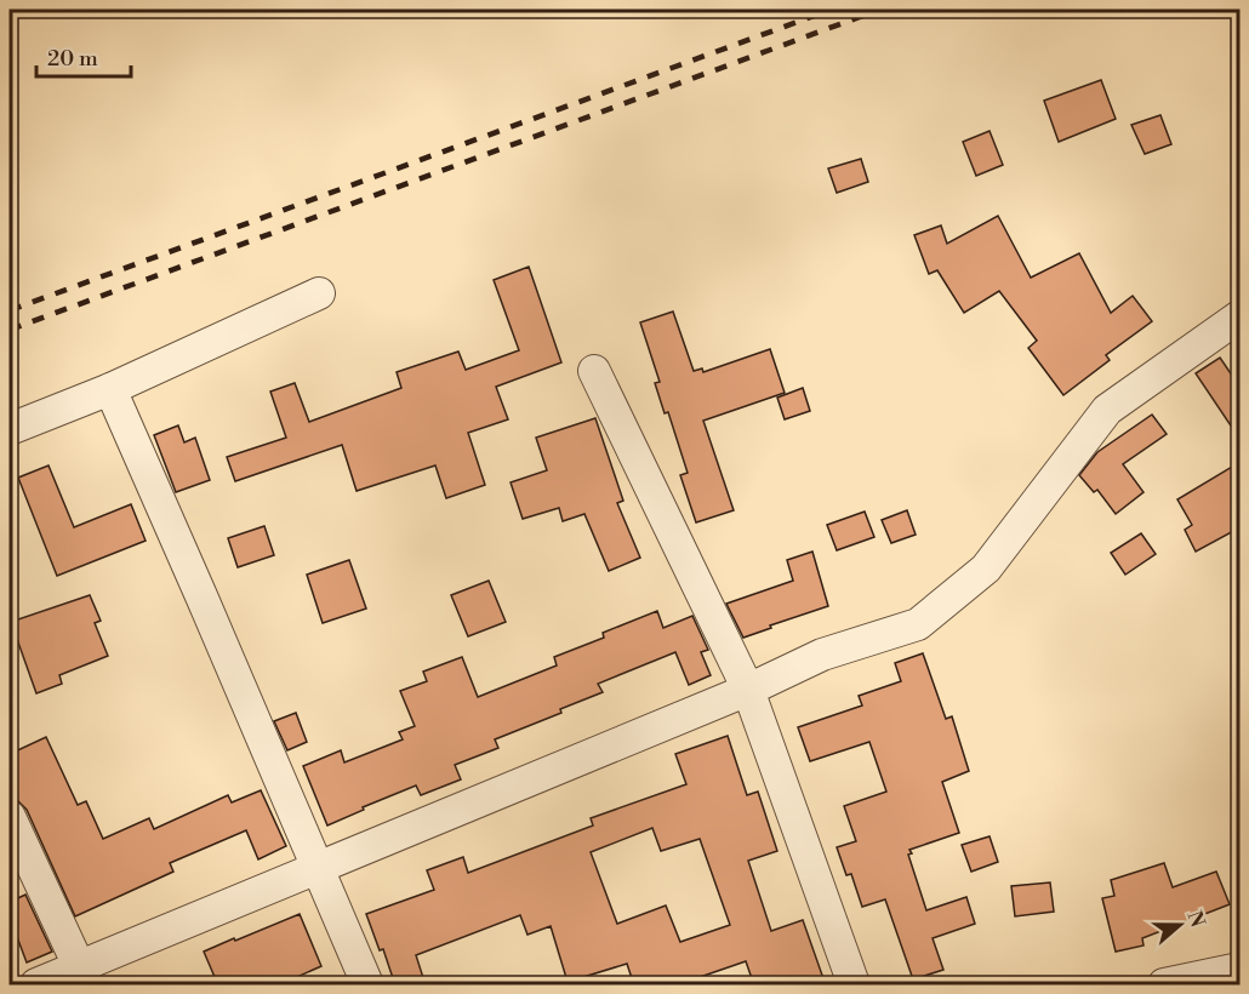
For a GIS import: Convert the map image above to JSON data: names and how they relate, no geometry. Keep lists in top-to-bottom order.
{
  "scale_bar": "20 m",
  "north": "right"
}
